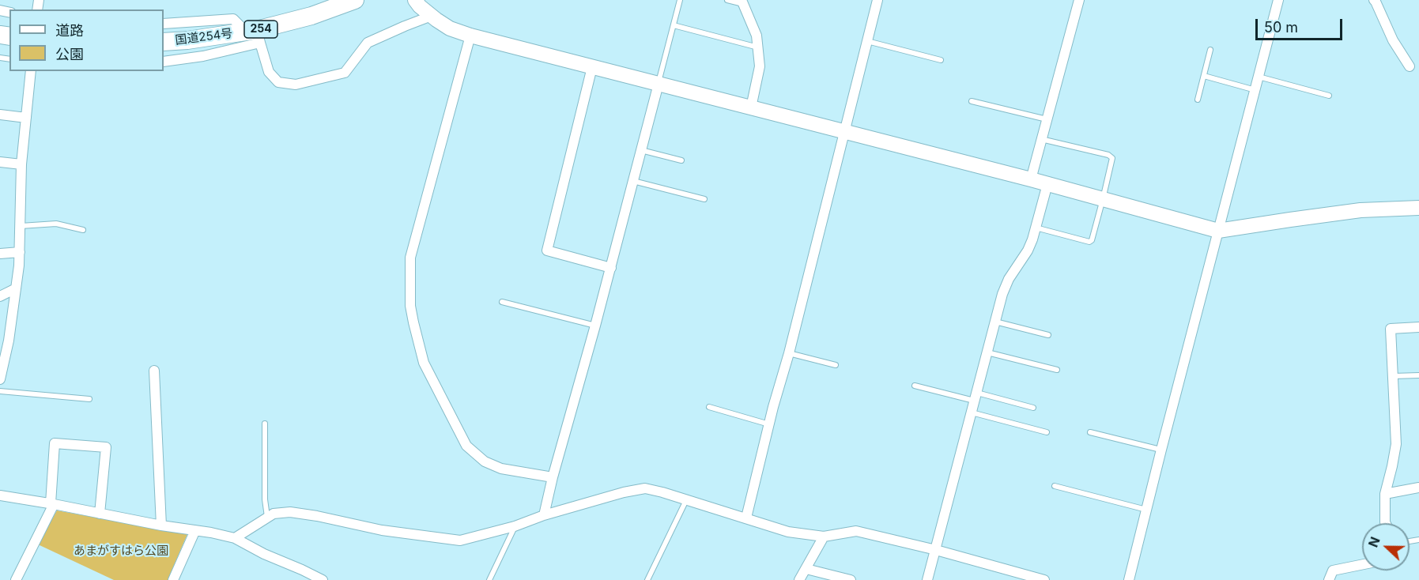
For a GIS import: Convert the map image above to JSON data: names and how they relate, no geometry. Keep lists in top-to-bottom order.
{
  "streets": {
    "highway": ["254", "国道254号"]
  },
  "parks": ["あまがすはら公園"],
  "legend": ["道路", "公園"],
  "scale_bar": "50 m",
  "north": "left"
}
